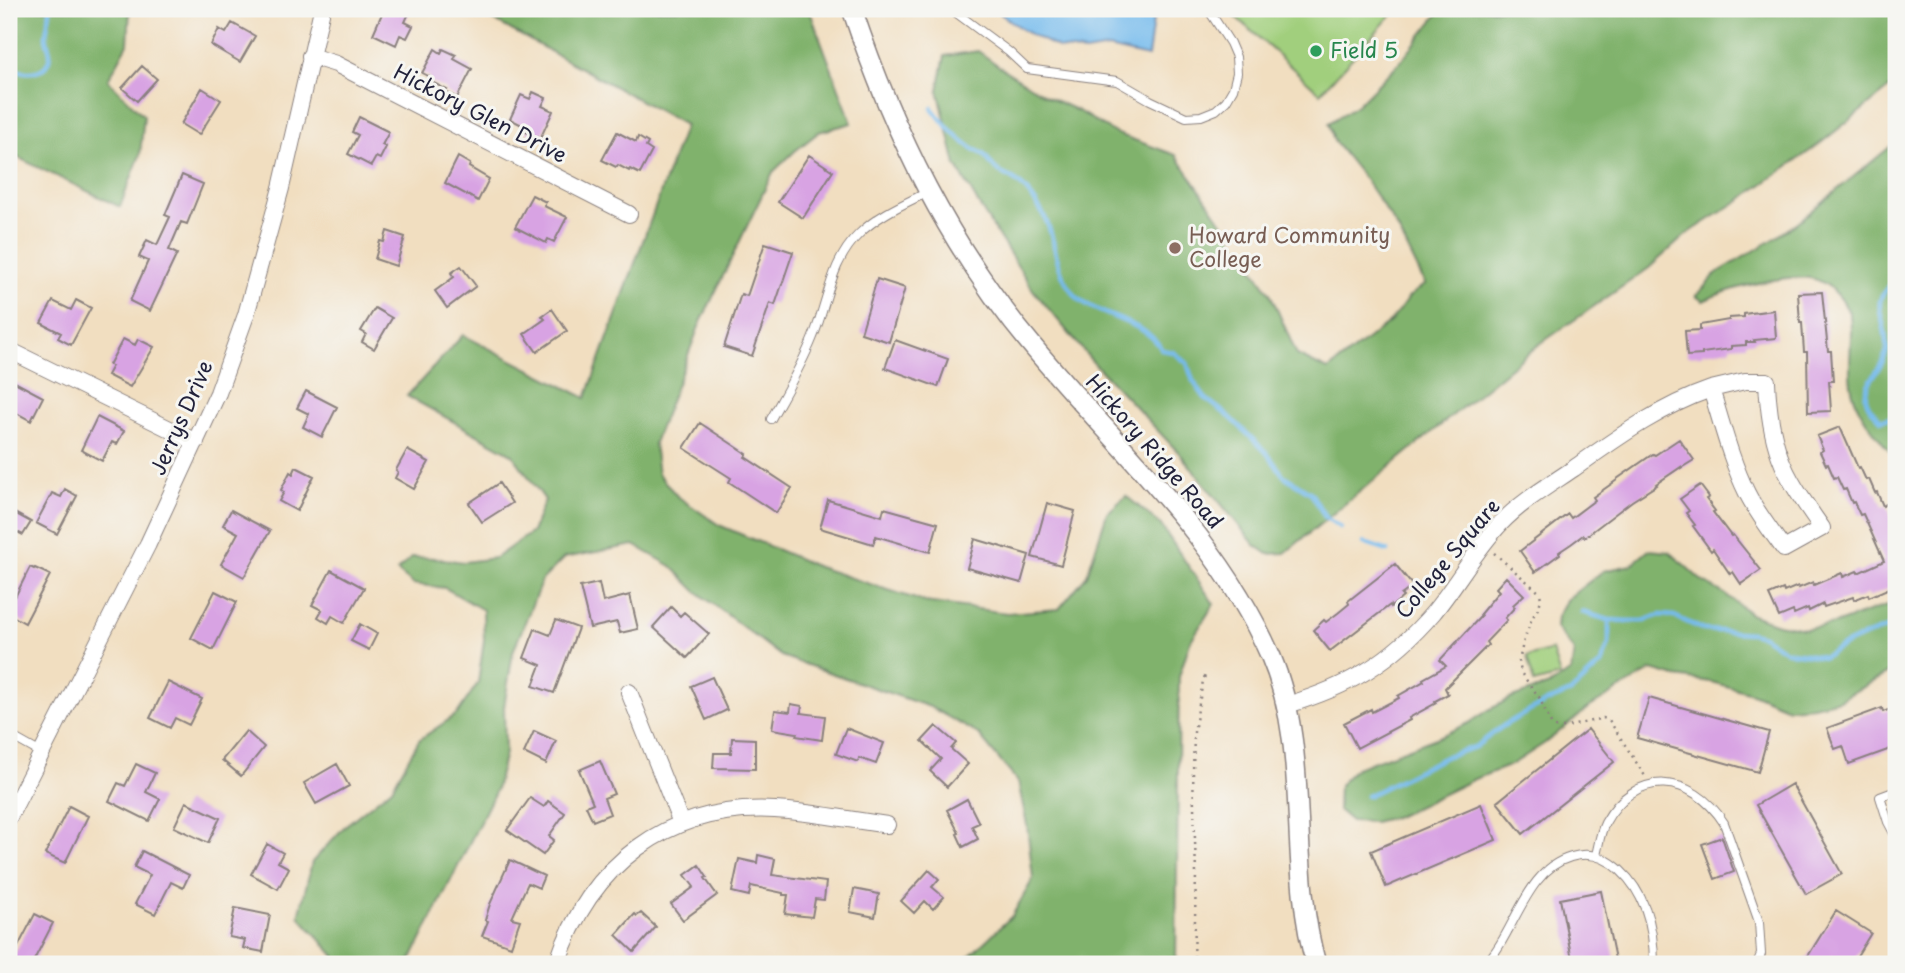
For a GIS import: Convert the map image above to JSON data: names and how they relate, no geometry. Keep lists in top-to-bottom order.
{
  "streets": {
    "street": [
      "Hickory Glen Drive",
      "Jerrys Drive",
      "Hickory Ridge Road",
      "College Square"
    ]
  },
  "crossings": [
    ["Hickory Glen Drive", "Jerrys Drive"],
    ["Hickory Ridge Road", "College Square"]
  ],
  "places": ["Field 5", "Howard Community College"]
}
